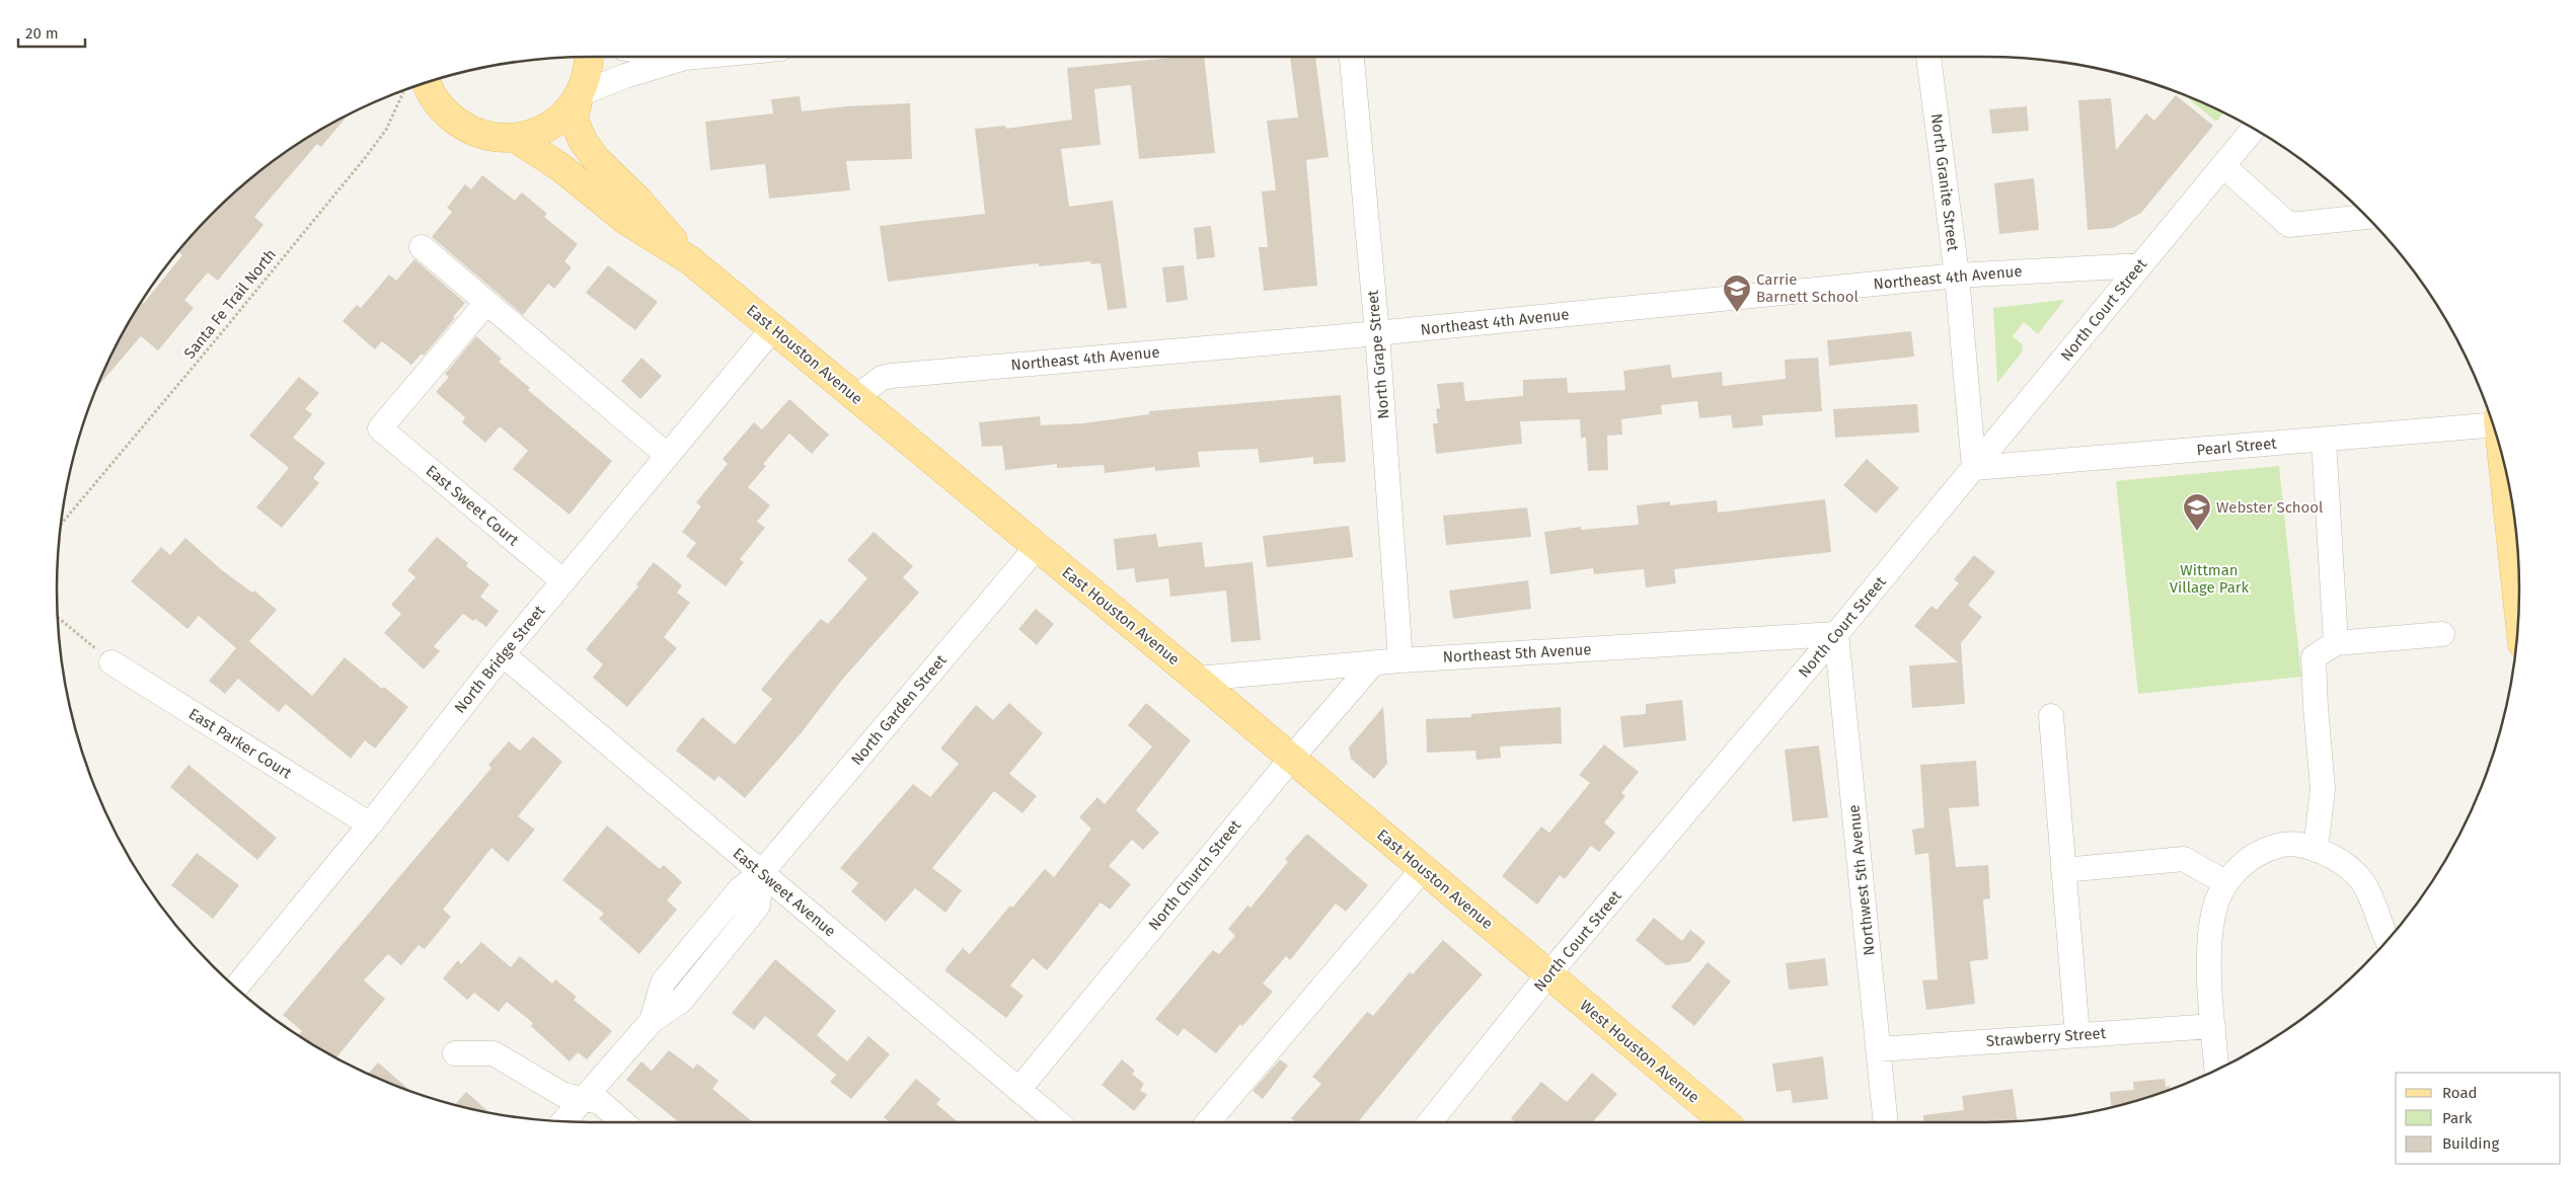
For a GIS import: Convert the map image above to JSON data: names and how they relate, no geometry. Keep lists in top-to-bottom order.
{
  "streets": {
    "main road": ["East Houston Avenue", "West Houston Avenue"],
    "street": [
      "North Granite Street",
      "Northeast 4th Avenue",
      "North Court Street",
      "North Grape Street",
      "Pearl Street",
      "East Sweet Court",
      "Northeast 5th Avenue",
      "North Bridge Street",
      "North Garden Street",
      "East Parker Court",
      "North Church Street",
      "Northwest 5th Avenue",
      "East Sweet Avenue",
      "Strawberry Street"
    ],
    "path": ["Santa Fe Trail North"]
  },
  "crossings": [
    ["North Granite Street", "Northeast 4th Avenue"],
    ["North Granite Street", "North Court Street"],
    ["North Granite Street", "Pearl Street"],
    ["Northeast 4th Avenue", "North Court Street"],
    ["Northeast 4th Avenue", "East Houston Avenue"],
    ["Northeast 4th Avenue", "North Grape Street"],
    ["North Court Street", "East Houston Avenue"],
    ["North Court Street", "Pearl Street"],
    ["North Court Street", "Northeast 5th Avenue"],
    ["North Court Street", "Northwest 5th Avenue"],
    ["North Court Street", "West Houston Avenue"],
    ["East Houston Avenue", "Northeast 5th Avenue"],
    ["East Houston Avenue", "North Bridge Street"],
    ["East Houston Avenue", "North Garden Street"],
    ["East Houston Avenue", "North Church Street"],
    ["East Houston Avenue", "West Houston Avenue"],
    ["North Grape Street", "Northeast 5th Avenue"],
    ["East Sweet Court", "North Bridge Street"],
    ["Northeast 5th Avenue", "North Church Street"],
    ["Northeast 5th Avenue", "Northwest 5th Avenue"],
    ["North Bridge Street", "East Parker Court"],
    ["North Bridge Street", "East Sweet Avenue"],
    ["North Garden Street", "East Sweet Avenue"],
    ["North Church Street", "East Sweet Avenue"],
    ["Northwest 5th Avenue", "Strawberry Street"]
  ],
  "parks": ["Wittman Village Park"],
  "places": {
    "school or university": ["Carrie Barnett School", "Webster School"]
  },
  "legend": ["Road", "Park", "Building"],
  "scale_bar": "20 m"
}
